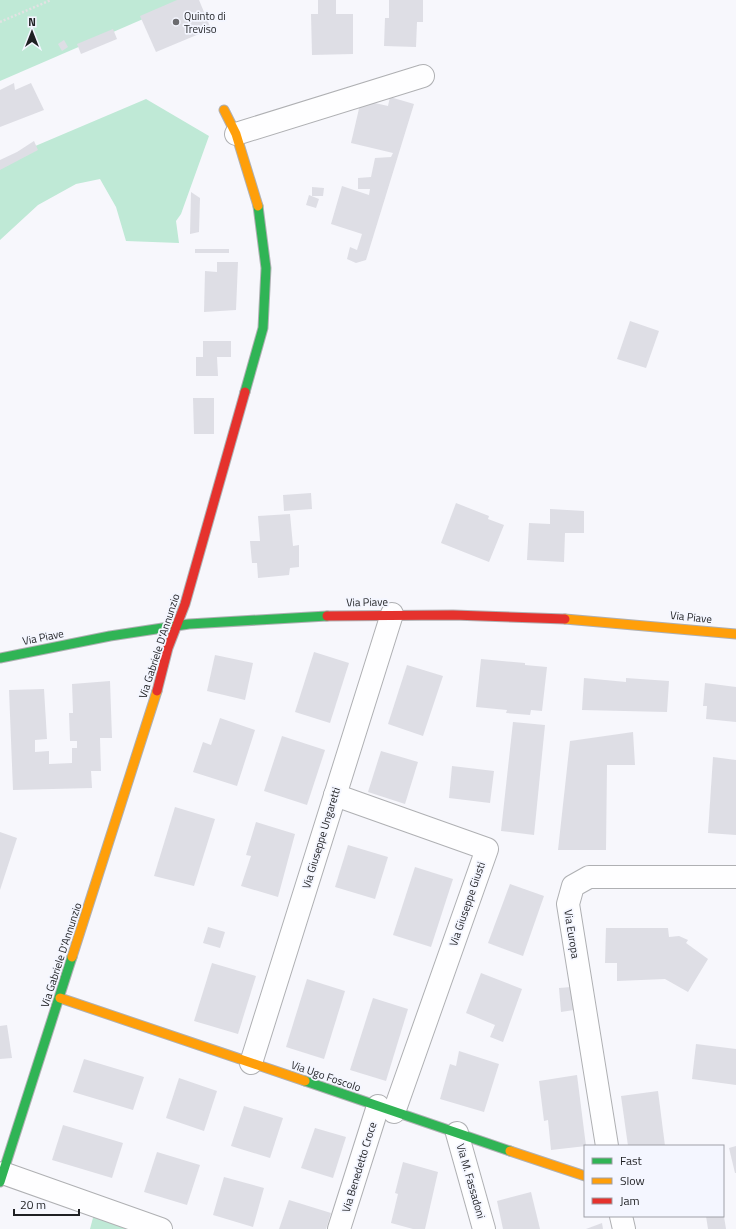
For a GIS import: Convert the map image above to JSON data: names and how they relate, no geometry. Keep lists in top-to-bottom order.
{
  "streets": {
    "street": [
      "Via Piave",
      "Via Gabriele D'Annunzio",
      "Via Giuseppe Ungaretti",
      "Via Giuseppe Giusti",
      "Via Europa",
      "Via Ugo Foscolo",
      "Via Benedetto Croce",
      "Via M. Fassadoni"
    ]
  },
  "crossings": [
    ["Via Piave", "Via Gabriele D'Annunzio"],
    ["Via Piave", "Via Giuseppe Ungaretti"],
    ["Via Gabriele D'Annunzio", "Via Ugo Foscolo"],
    ["Via Giuseppe Ungaretti", "Via Giuseppe Giusti"],
    ["Via Giuseppe Ungaretti", "Via Ugo Foscolo"],
    ["Via Giuseppe Giusti", "Via Ugo Foscolo"],
    ["Via Giuseppe Giusti", "Via Benedetto Croce"],
    ["Via Ugo Foscolo", "Via Benedetto Croce"],
    ["Via Ugo Foscolo", "Via M. Fassadoni"]
  ],
  "places": ["Quinto di Treviso"],
  "legend": ["Fast", "Slow", "Jam"],
  "scale_bar": "20 m",
  "north": "top"
}
